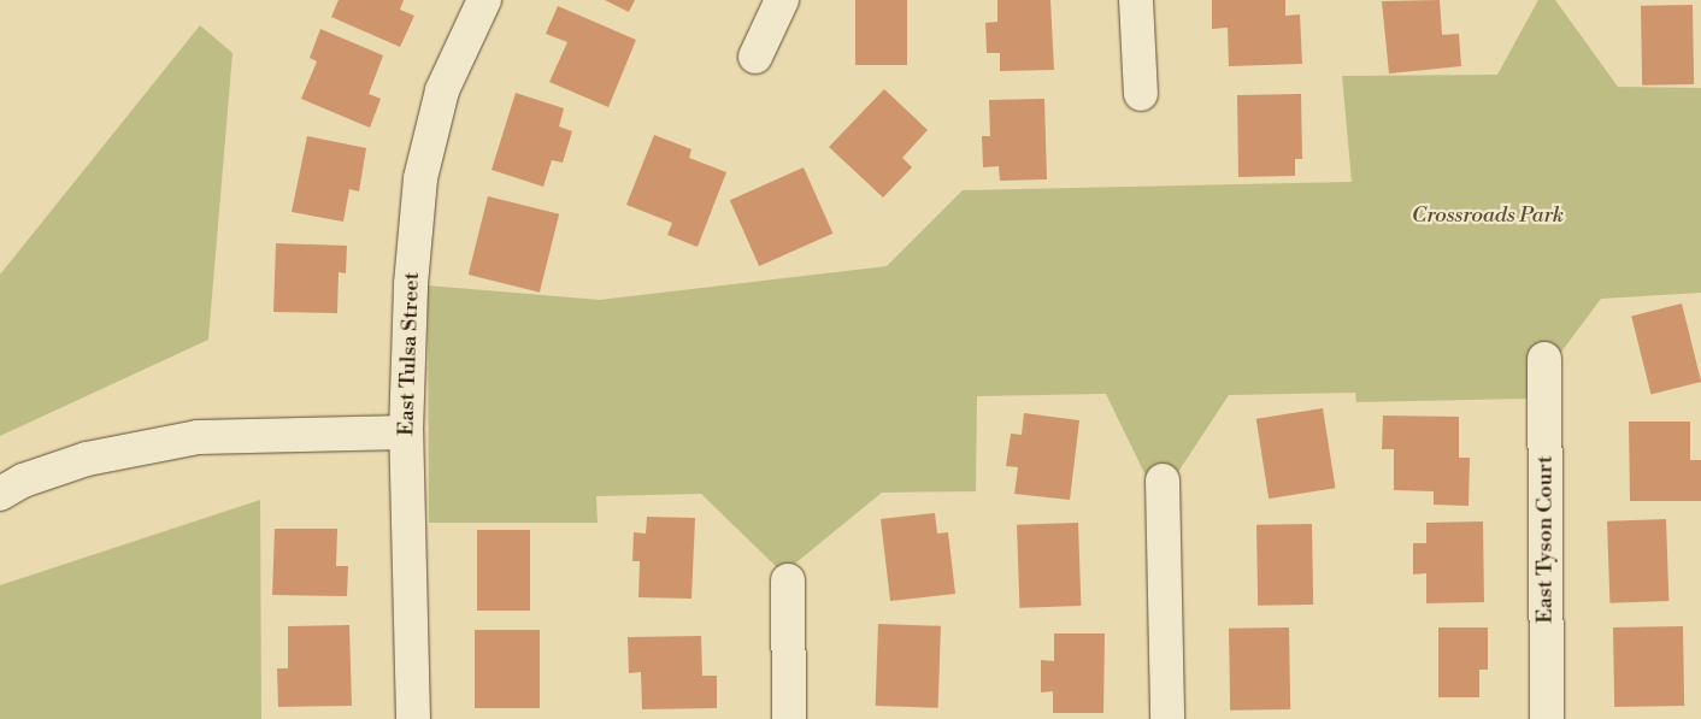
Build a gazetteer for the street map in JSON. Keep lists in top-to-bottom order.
{
  "streets": {
    "street": ["East Tulsa Street", "East Tyson Court"]
  },
  "parks": ["Crossroads Park"]
}
